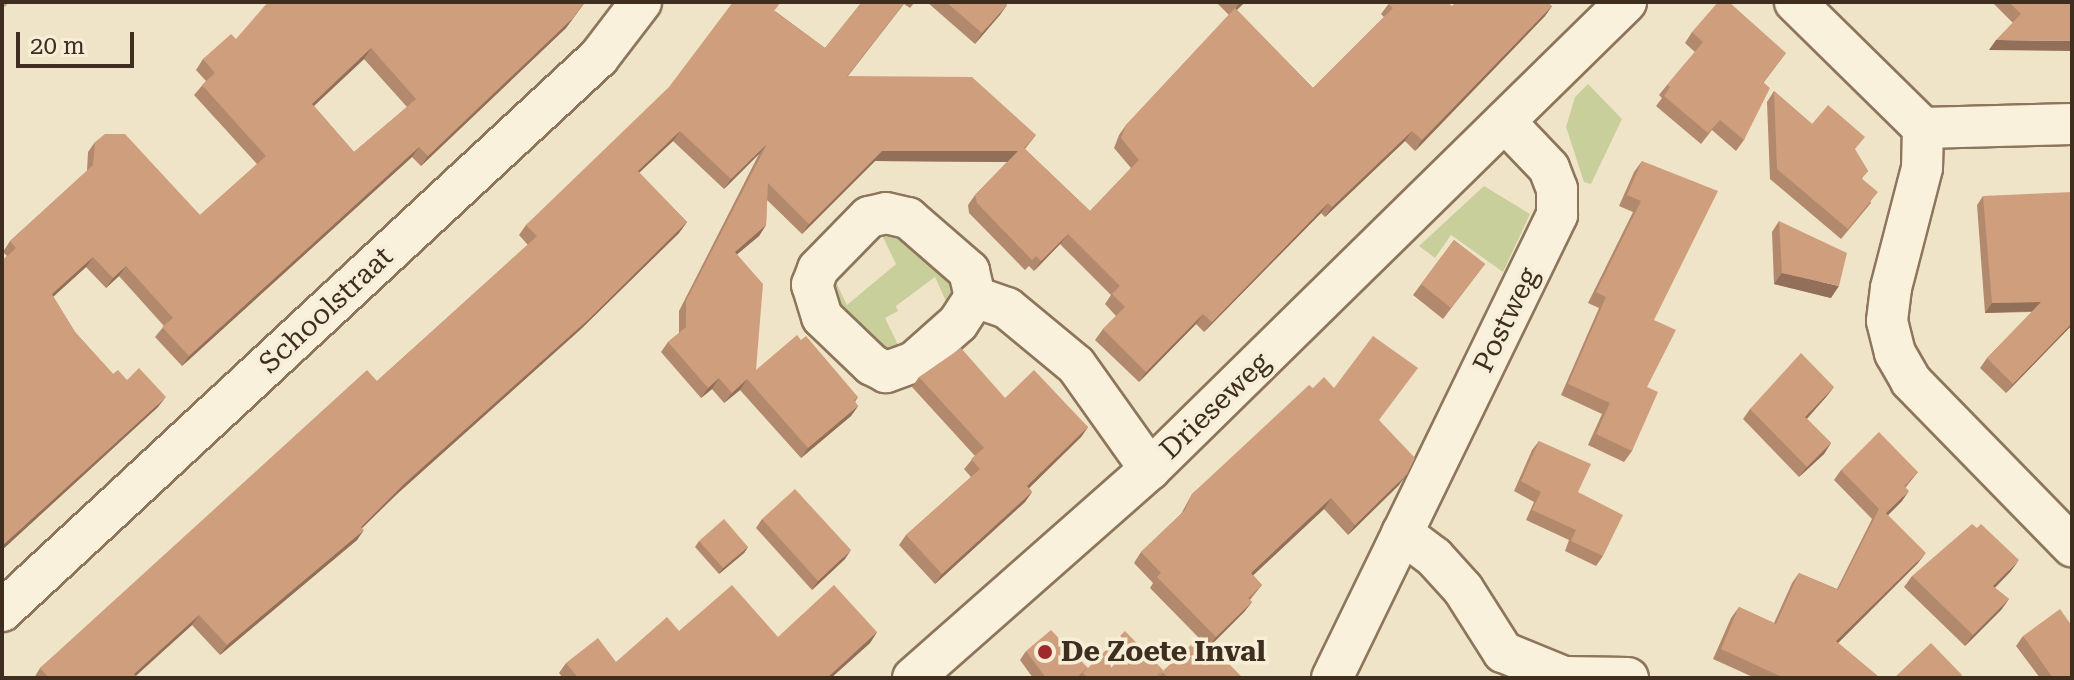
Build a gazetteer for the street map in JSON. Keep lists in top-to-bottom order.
{
  "streets": {
    "street": ["Schoolstraat", "Postweg", "Drieseweg"]
  },
  "crossings": [
    ["Postweg", "Drieseweg"]
  ],
  "places": ["De Zoete Inval"],
  "scale_bar": "20 m"
}
